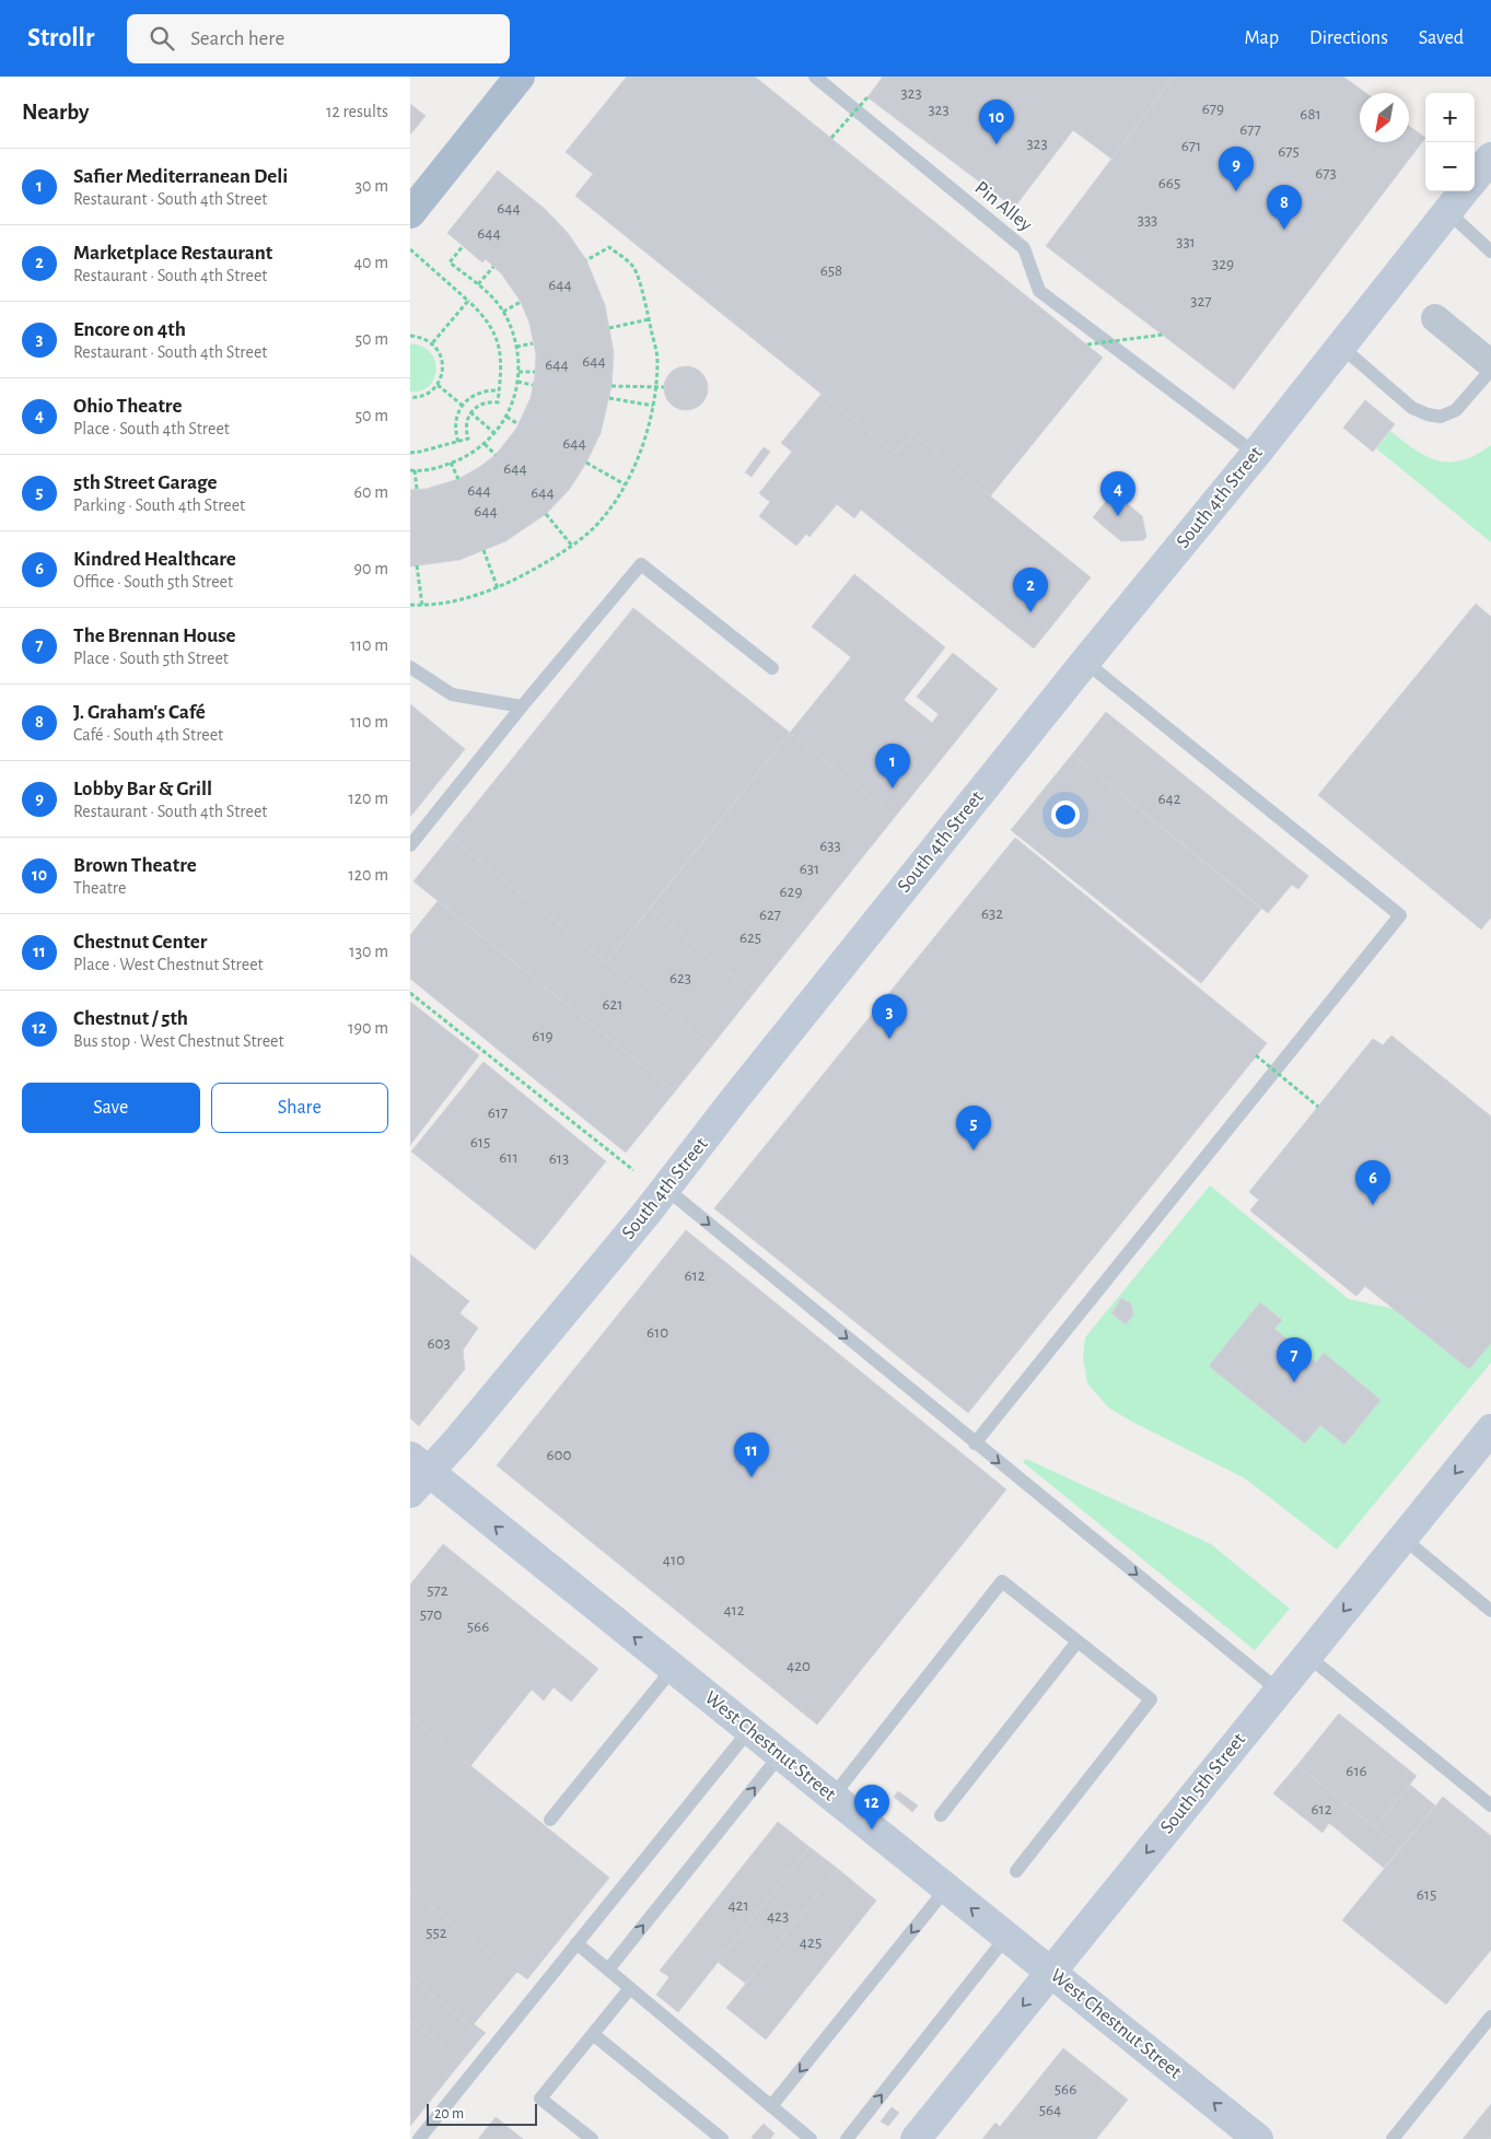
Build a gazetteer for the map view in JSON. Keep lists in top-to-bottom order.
{
  "streets": {
    "street": ["South 4th Street", "West Chestnut Street", "South 5th Street"],
    "lane": ["Pin Alley"]
  },
  "crossings": [
    ["Pin Alley", "South 4th Street"],
    ["South 4th Street", "West Chestnut Street"],
    ["West Chestnut Street", "South 5th Street"]
  ],
  "one_way": ["West Chestnut Street", "South 5th Street"],
  "house_numbers": [
    "323",
    "679",
    "323",
    "681",
    "677",
    "323",
    "671",
    "675",
    "673",
    "665",
    "644",
    "333",
    "644",
    "331",
    "329",
    "658",
    "644",
    "327",
    "644",
    "644",
    "644",
    "644",
    "644",
    "644",
    "644",
    "642",
    "633",
    "631",
    "629",
    "632",
    "627",
    "625",
    "623",
    "621",
    "619",
    "617",
    "615",
    "611",
    "613",
    "612",
    "610",
    "603",
    "600",
    "410",
    "572",
    "412",
    "570",
    "566",
    "420",
    "616",
    "612",
    "615",
    "421",
    "423",
    "552",
    "425",
    "566",
    "564"
  ],
  "scale_bar": "20 m",
  "north": "bottom left",
  "page": {
    "header": "Strollr",
    "search": "Search here",
    "nav": ["Map", "Directions", "Saved"],
    "heading": ["Nearby", "12 results"],
    "map_buttons": ["+", "−"],
    "pins": [
      "10",
      "9",
      "8",
      "4",
      "2",
      "1",
      "3",
      "5",
      "6",
      "7",
      "11",
      "12"
    ],
    "list": [
      {
        "mark": "1",
        "name": "Safier Mediterranean Deli",
        "note": "Restaurant · South 4th Street",
        "value": "30 m"
      },
      {
        "mark": "2",
        "name": "Marketplace Restaurant",
        "note": "Restaurant · South 4th Street",
        "value": "40 m"
      },
      {
        "mark": "3",
        "name": "Encore on 4th",
        "note": "Restaurant · South 4th Street",
        "value": "50 m"
      },
      {
        "mark": "4",
        "name": "Ohio Theatre",
        "note": "Place · South 4th Street",
        "value": "50 m"
      },
      {
        "mark": "5",
        "name": "5th Street Garage",
        "note": "Parking · South 4th Street",
        "value": "60 m"
      },
      {
        "mark": "6",
        "name": "Kindred Healthcare",
        "note": "Office · South 5th Street",
        "value": "90 m"
      },
      {
        "mark": "7",
        "name": "The Brennan House",
        "note": "Place · South 5th Street",
        "value": "110 m"
      },
      {
        "mark": "8",
        "name": "J. Graham's Café",
        "note": "Café · South 4th Street",
        "value": "110 m"
      },
      {
        "mark": "9",
        "name": "Lobby Bar & Grill",
        "note": "Restaurant · South 4th Street",
        "value": "120 m"
      },
      {
        "mark": "10",
        "name": "Brown Theatre",
        "note": "Theatre",
        "value": "120 m"
      },
      {
        "mark": "11",
        "name": "Chestnut Center",
        "note": "Place · West Chestnut Street",
        "value": "130 m"
      },
      {
        "mark": "12",
        "name": "Chestnut / 5th",
        "note": "Bus stop · West Chestnut Street",
        "value": "190 m"
      }
    ],
    "buttons": ["Save", "Share"],
    "scale": "20 m"
  }
}
